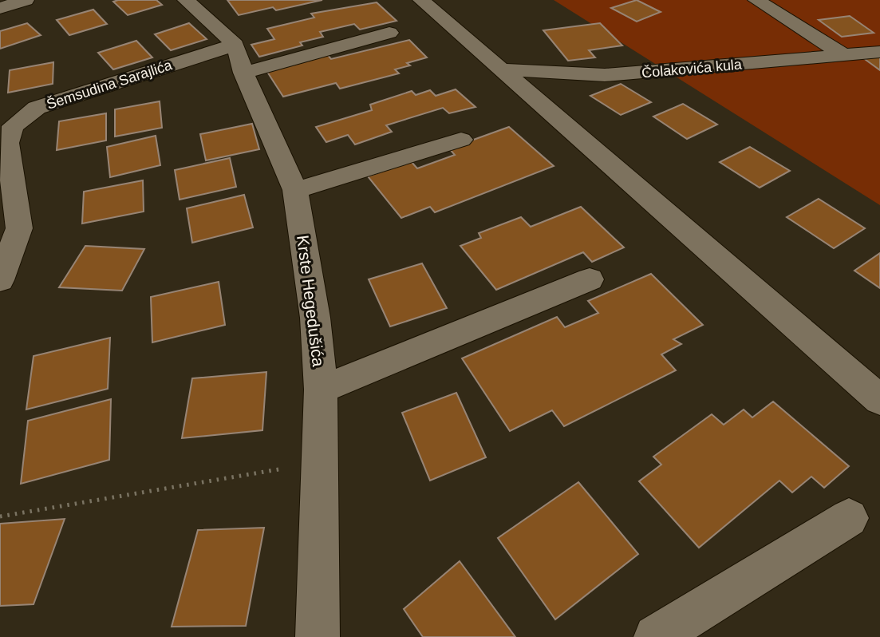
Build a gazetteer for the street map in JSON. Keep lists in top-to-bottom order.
{
  "streets": {
    "street": ["Čolakovića kula", "Šemsudina Sarajlića", "Krste Hegedušića"]
  },
  "crossings": [
    ["Šemsudina Sarajlića", "Krste Hegedušića"]
  ]
}
